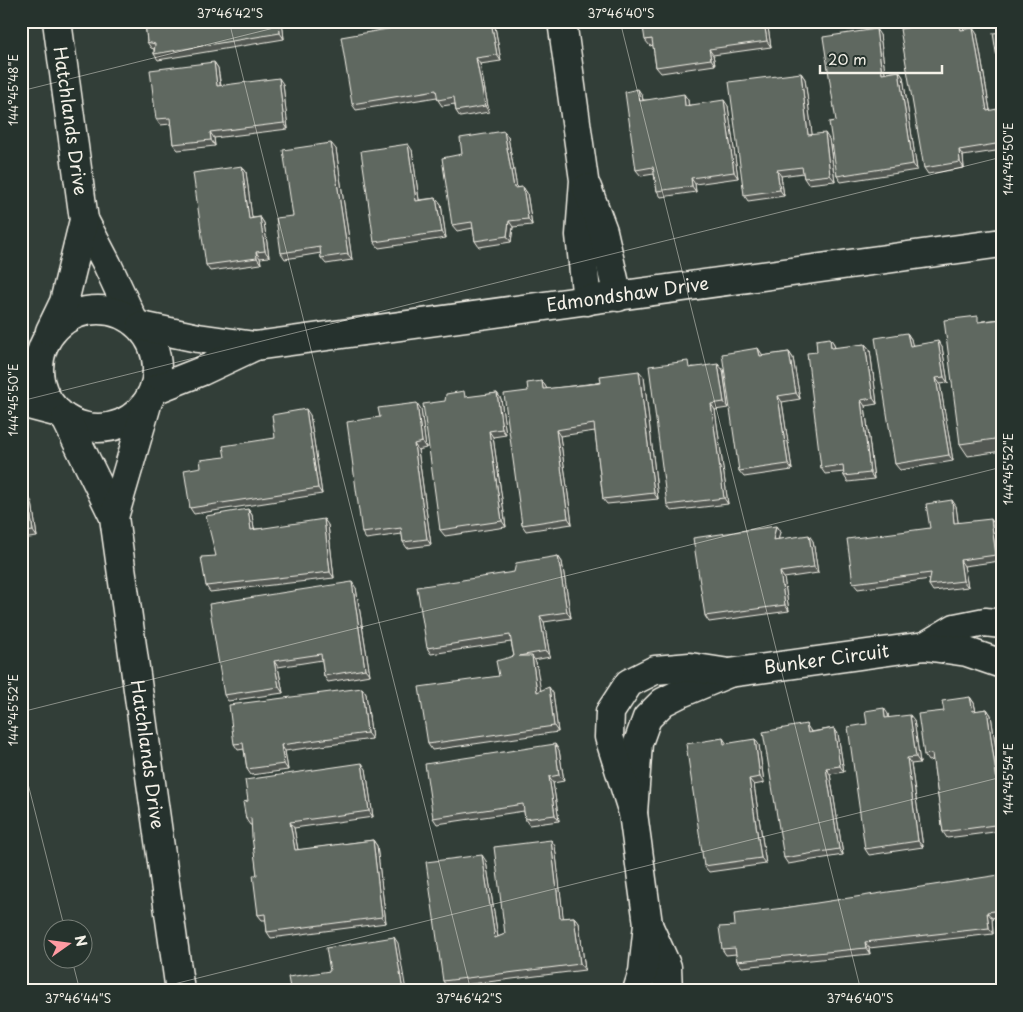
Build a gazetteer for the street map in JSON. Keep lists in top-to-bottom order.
{
  "streets": {
    "street": ["Hatchlands Drive", "Edmondshaw Drive", "Bunker Circuit"]
  },
  "crossings": [
    ["Hatchlands Drive", "Edmondshaw Drive"]
  ],
  "scale_bar": "20 m",
  "north": "right",
  "coordinates": [
    "37°46'42\"S",
    "37°46'40\"S",
    "144°45'48\"E",
    "144°45'50\"E",
    "144°45'52\"E",
    "144°45'54\"E",
    "37°46'44\"S"
  ]
}
